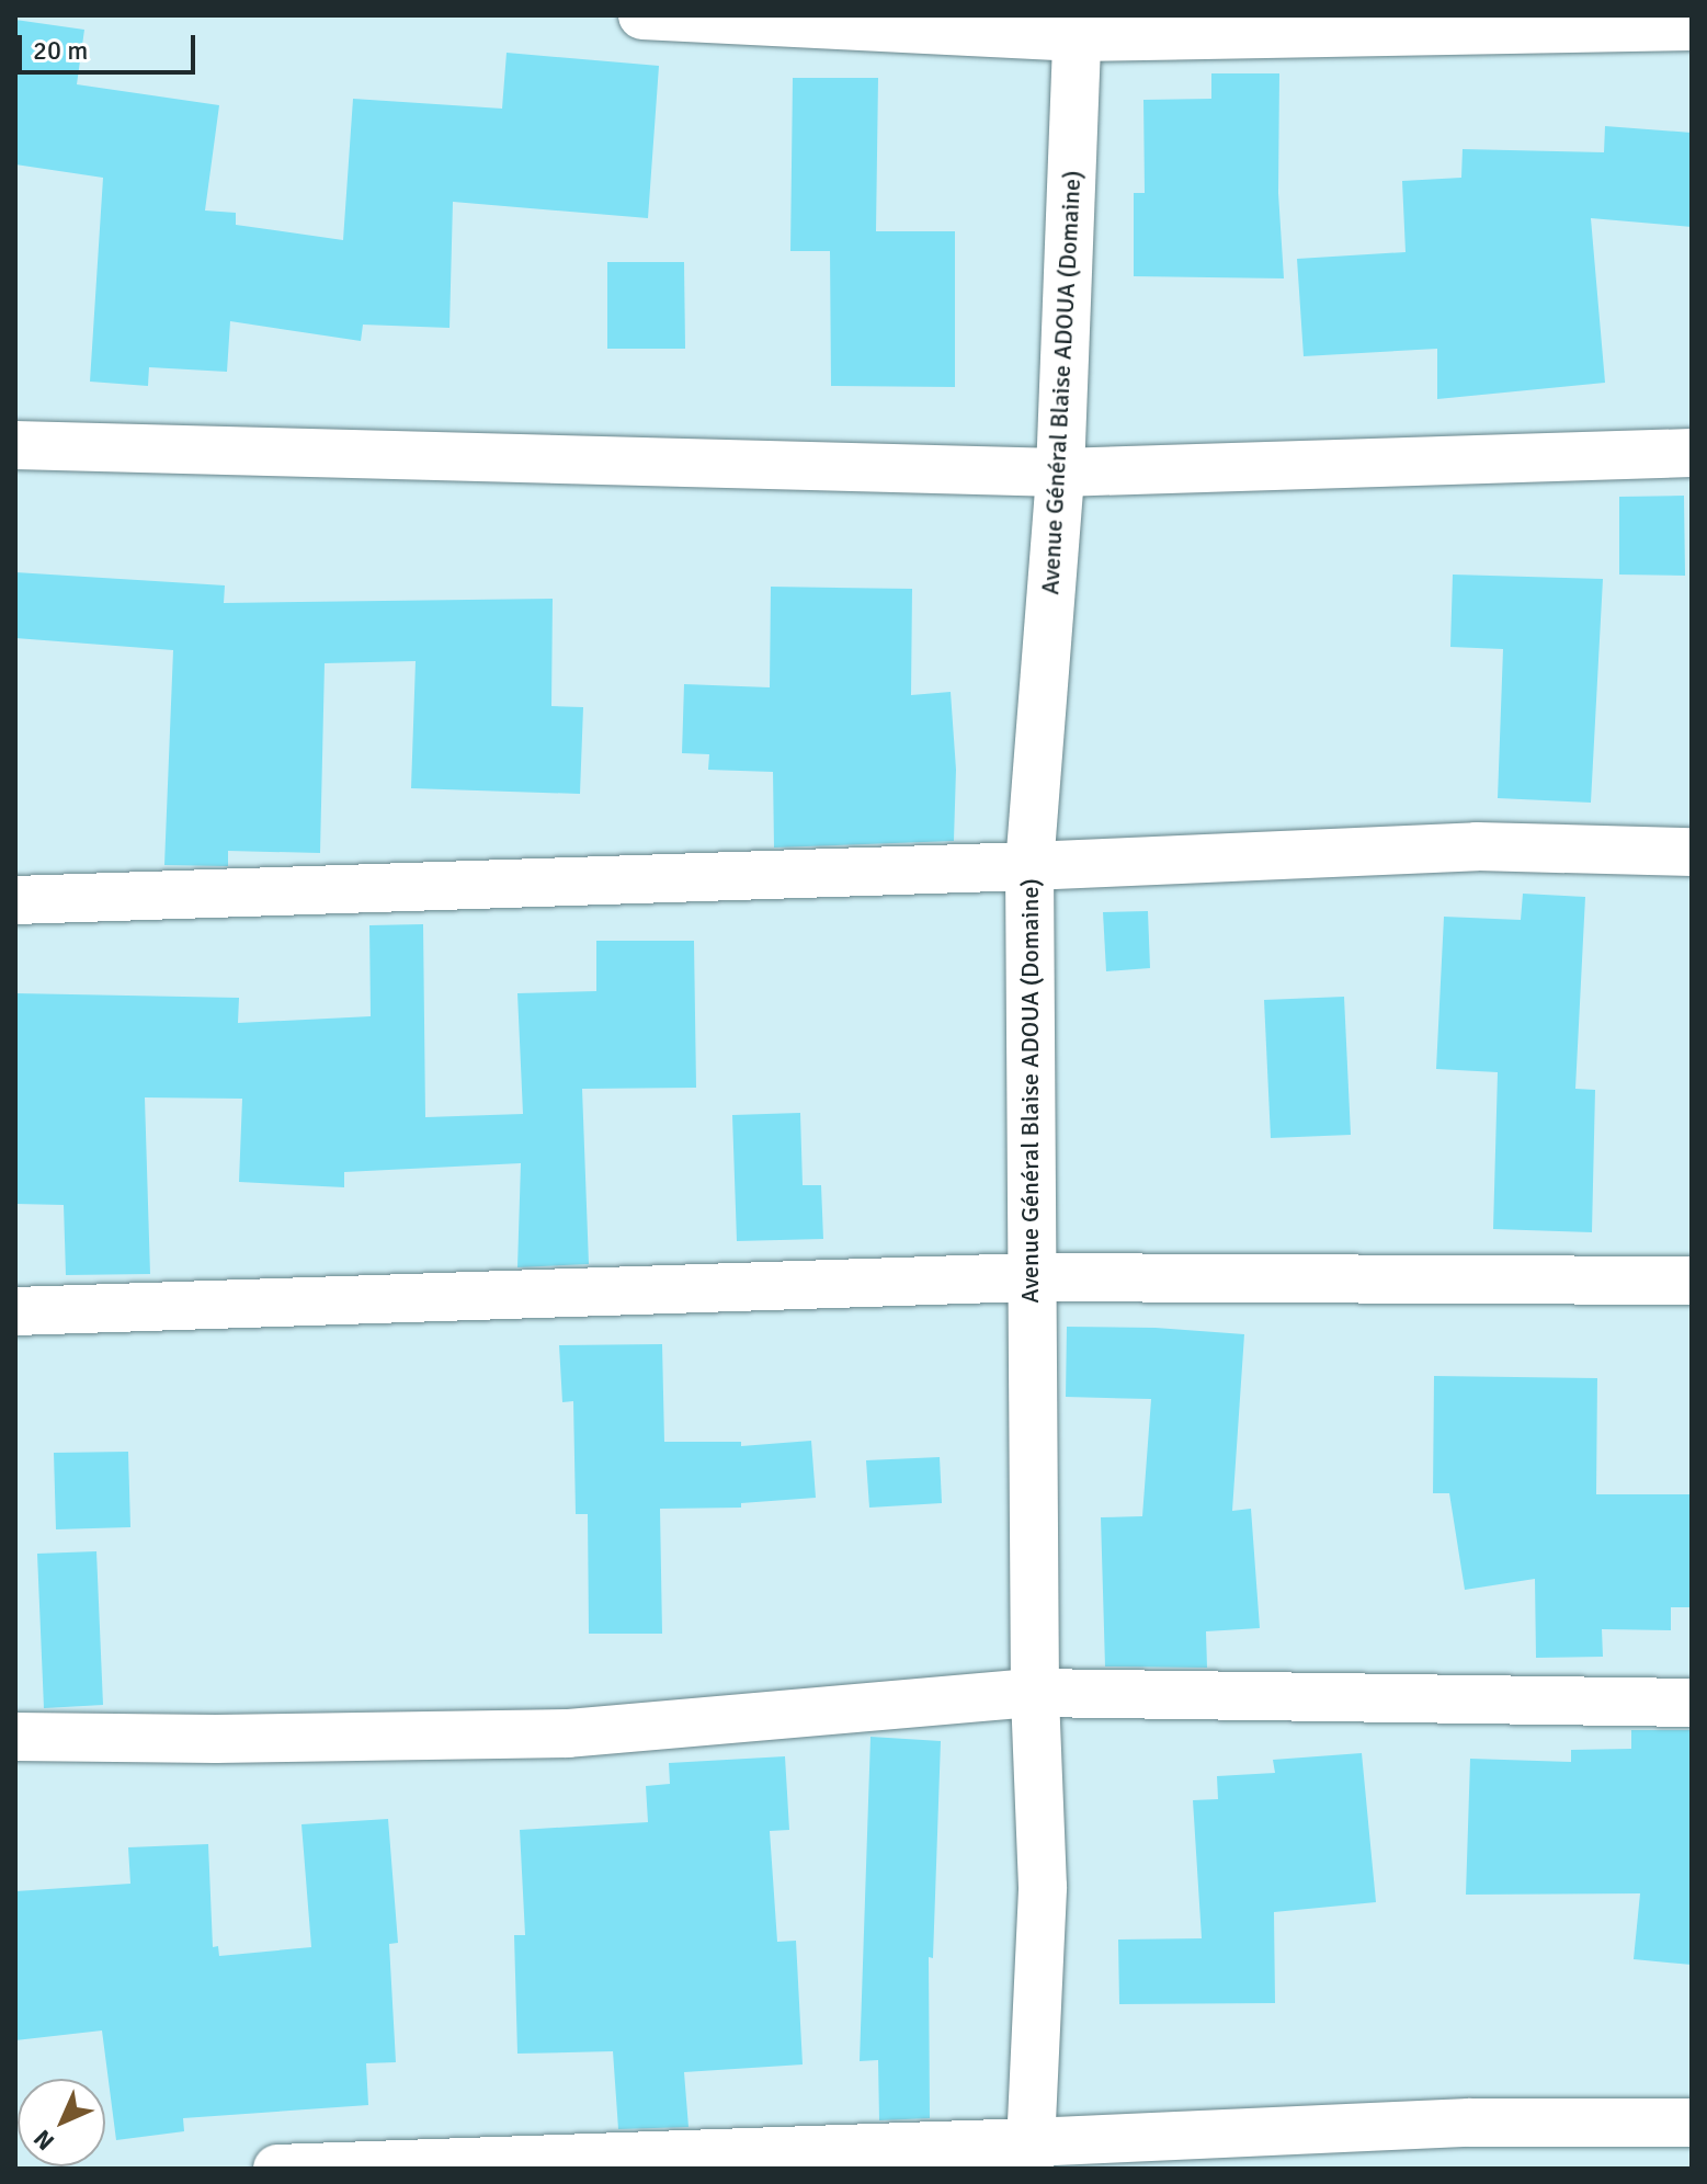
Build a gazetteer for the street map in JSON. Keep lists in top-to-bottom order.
{
  "streets": {
    "street": ["Avenue Général Blaise ADOUA (Domaine)"]
  },
  "scale_bar": "20 m",
  "north": "bottom left"
}
